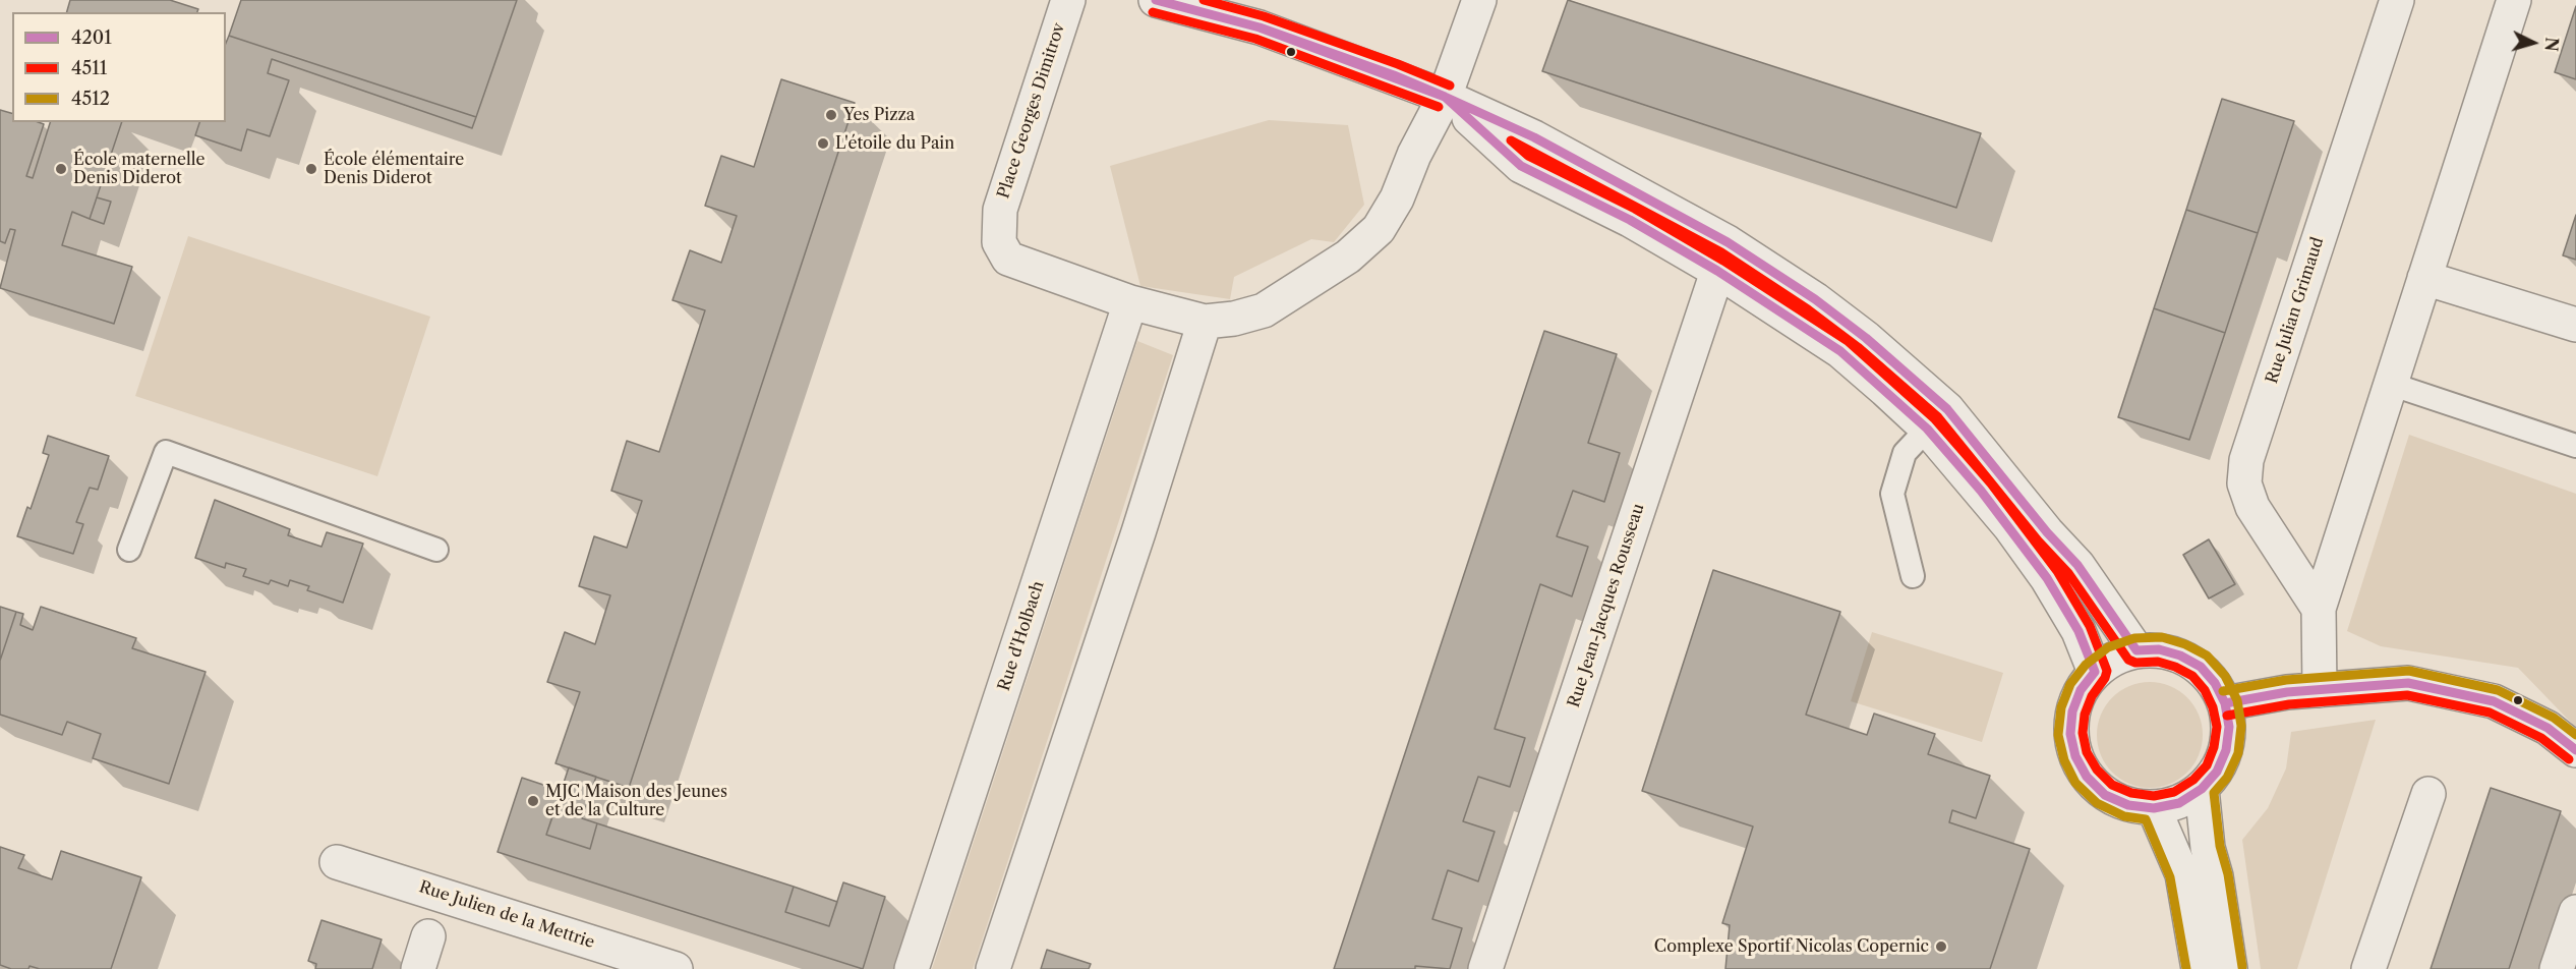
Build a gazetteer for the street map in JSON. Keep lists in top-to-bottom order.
{
  "streets": {
    "street": [
      "Place Georges Dimitrov",
      "Rue Julian Grimaud",
      "Rue Jean-Jacques Rousseau",
      "Rue d'Holbach",
      "Rue Julien de la Mettrie"
    ]
  },
  "crossings": [
    ["Place Georges Dimitrov", "Rue d'Holbach"]
  ],
  "places": [
    "Yes Pizza",
    "L'étoile du Pain",
    "École maternelle Denis Diderot",
    "École élémentaire Denis Diderot",
    "MJC Maison des Jeunes et de la Culture",
    "Complexe Sportif Nicolas Copernic"
  ],
  "lines": ["transit line 4201", "transit line 4511", "transit line 4512"],
  "legend": ["4201", "4511", "4512"],
  "north": "right"
}
